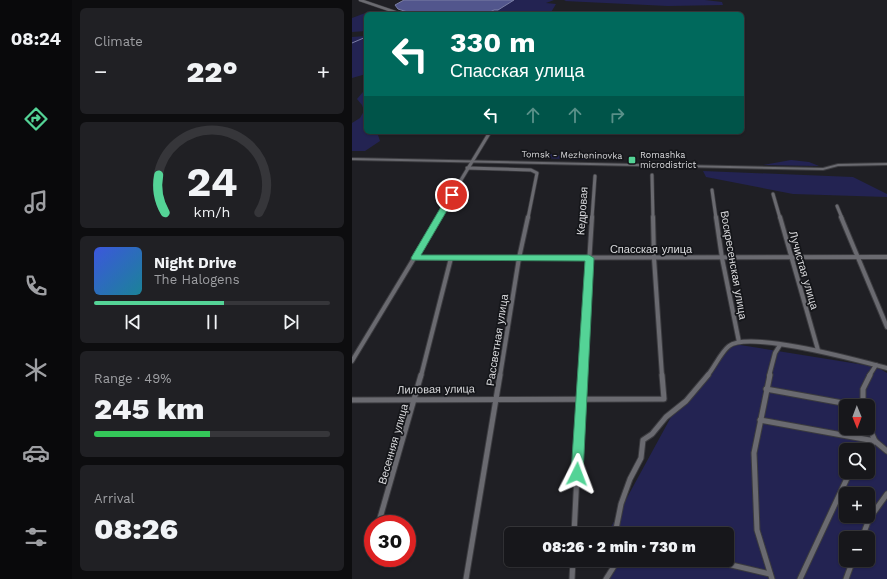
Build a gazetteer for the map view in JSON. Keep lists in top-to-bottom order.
{
  "streets": {
    "street": [
      "Tomsk - Mezheninovka",
      "Кедровая",
      "Спасская улица",
      "Воскресенская улица",
      "Лучистая улица",
      "Рассветная улица",
      "Лиловая улица",
      "Весенняя улица"
    ]
  },
  "crossings": [
    ["Кедровая", "Спасская улица"],
    ["Кедровая", "Лиловая улица"],
    ["Спасская улица", "Воскресенская улица"],
    ["Спасская улица", "Лучистая улица"],
    ["Спасская улица", "Рассветная улица"],
    ["Спасская улица", "Лиловая улица"],
    ["Спасская улица", "Весенняя улица"],
    ["Рассветная улица", "Лиловая улица"],
    ["Лиловая улица", "Весенняя улица"]
  ],
  "places": {
    "transit": ["Romashka microdistrict"]
  },
  "north": "bottom",
  "page": {
    "tabs": "08:24",
    "tile": [
      "Climate",
      ["Range · 49%", "245 km"],
      ["Arrival", "08:26"]
    ],
    "turn": ["330 m", "Спасская улица"],
    "heat": ["−", "22°", "+"],
    "song": ["Night Drive", "The Halogens"],
    "map_buttons": ["+", "−"],
    "limit": "30",
    "trip": "08:26 · 2 min · 730 m",
    "gauge": ["24", "km/h"]
  }
}
